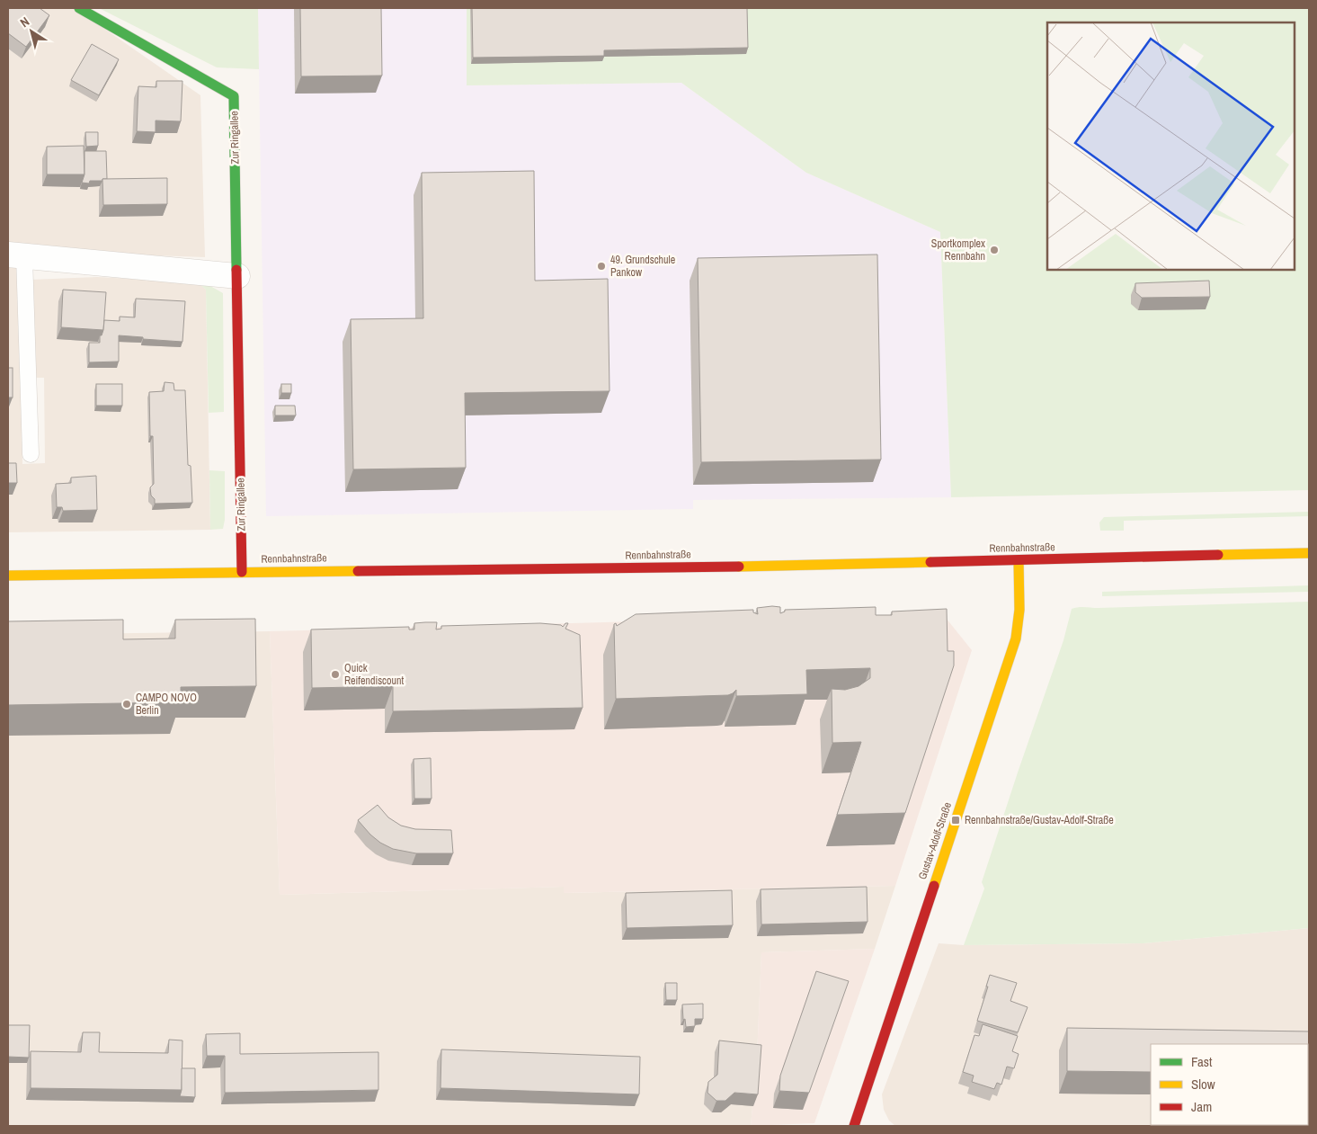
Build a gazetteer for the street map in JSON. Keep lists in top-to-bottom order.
{
  "streets": {
    "main road": ["Zur Ringallee", "Rennbahnstraße", "Gustav-Adolf-Straße"]
  },
  "crossings": [
    ["Zur Ringallee", "Rennbahnstraße"],
    ["Rennbahnstraße", "Gustav-Adolf-Straße"]
  ],
  "places": {
    "other": [
      "Sportkomplex Rennbahn",
      "49. Grundschule Pankow",
      "Quick Reifendiscount",
      "CAMPO NOVO Berlin"
    ],
    "transit": ["Rennbahnstraße/Gustav-Adolf-Straße"]
  },
  "legend": ["Fast", "Slow", "Jam"],
  "north": "top left"
}
